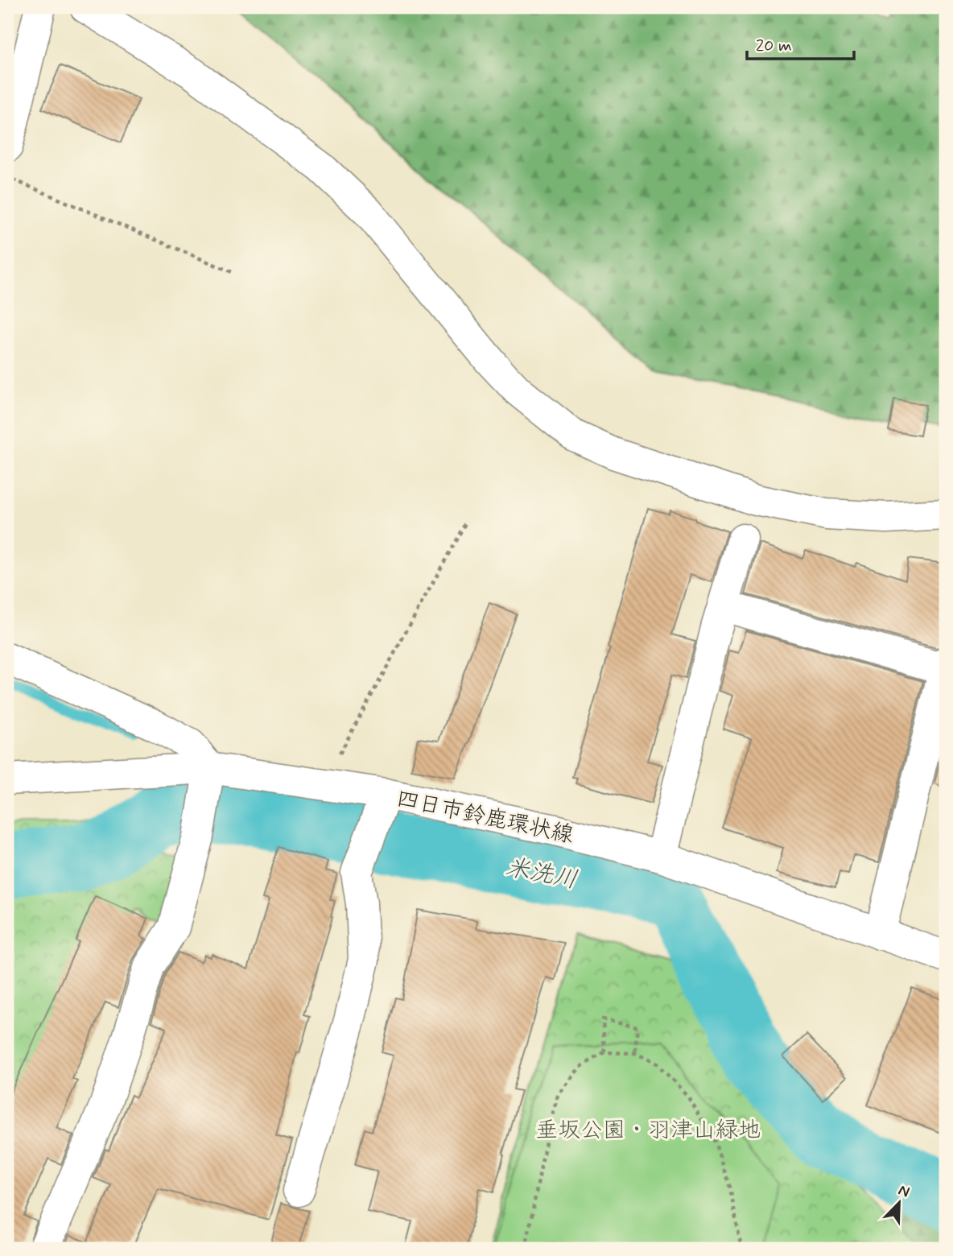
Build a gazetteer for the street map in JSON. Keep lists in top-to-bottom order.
{
  "streets": {
    "street": ["四日市鈴鹿環状線"]
  },
  "water": ["米洗川"],
  "parks": ["垂坂公園・羽津山緑地"],
  "scale_bar": "20 m",
  "north": "top right"
}
